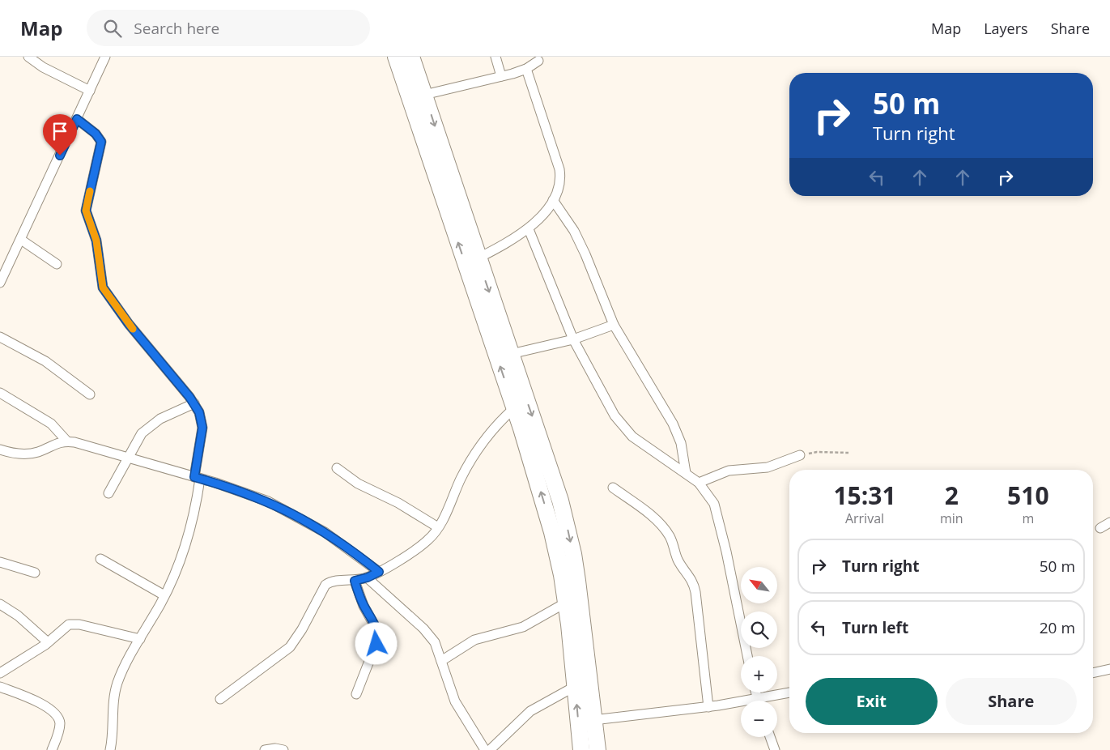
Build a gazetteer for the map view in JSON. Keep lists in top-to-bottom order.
{
  "north": "top left",
  "page": {
    "header": "Map",
    "search": "Search here",
    "nav": ["Map", "Layers", "Share"],
    "turn": ["50 m", "Turn right"],
    "eta": [
      "15:31",
      "Arrival",
      "2",
      "min",
      "510",
      "m"
    ],
    "list": [
      {
        "name": "Turn right",
        "value": "50 m"
      },
      {
        "name": "Turn left",
        "value": "20 m"
      }
    ],
    "map_buttons": ["+", "−"],
    "buttons": ["Exit", "Share"]
  }
}
